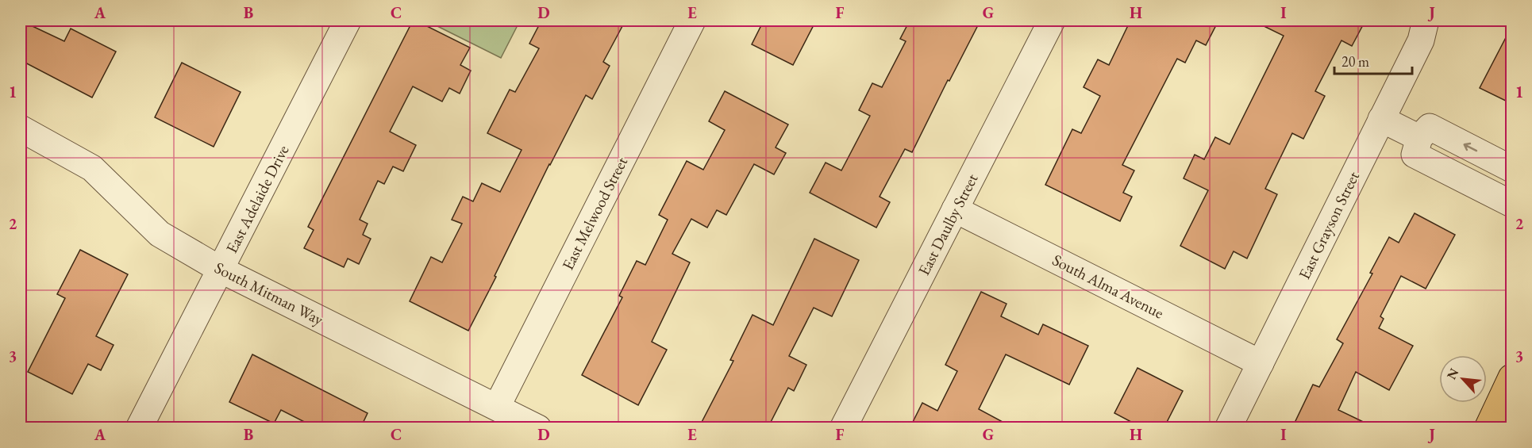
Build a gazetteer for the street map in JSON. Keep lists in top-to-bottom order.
{
  "streets": {
    "street": [
      "East Adelaide Drive",
      "East Melwood Street",
      "East Daulby Street",
      "East Grayson Street",
      "South Alma Avenue",
      "South Mitman Way"
    ]
  },
  "crossings": [
    ["East Adelaide Drive", "South Mitman Way"],
    ["East Melwood Street", "South Mitman Way"],
    ["East Daulby Street", "South Alma Avenue"],
    ["East Grayson Street", "South Alma Avenue"]
  ],
  "scale_bar": "20 m",
  "north": "top left",
  "grid": {
    "columns": [
      "A",
      "B",
      "C",
      "D",
      "E",
      "F",
      "G",
      "H",
      "I",
      "J"
    ],
    "rows": ["1", "2", "3"]
  }
}
